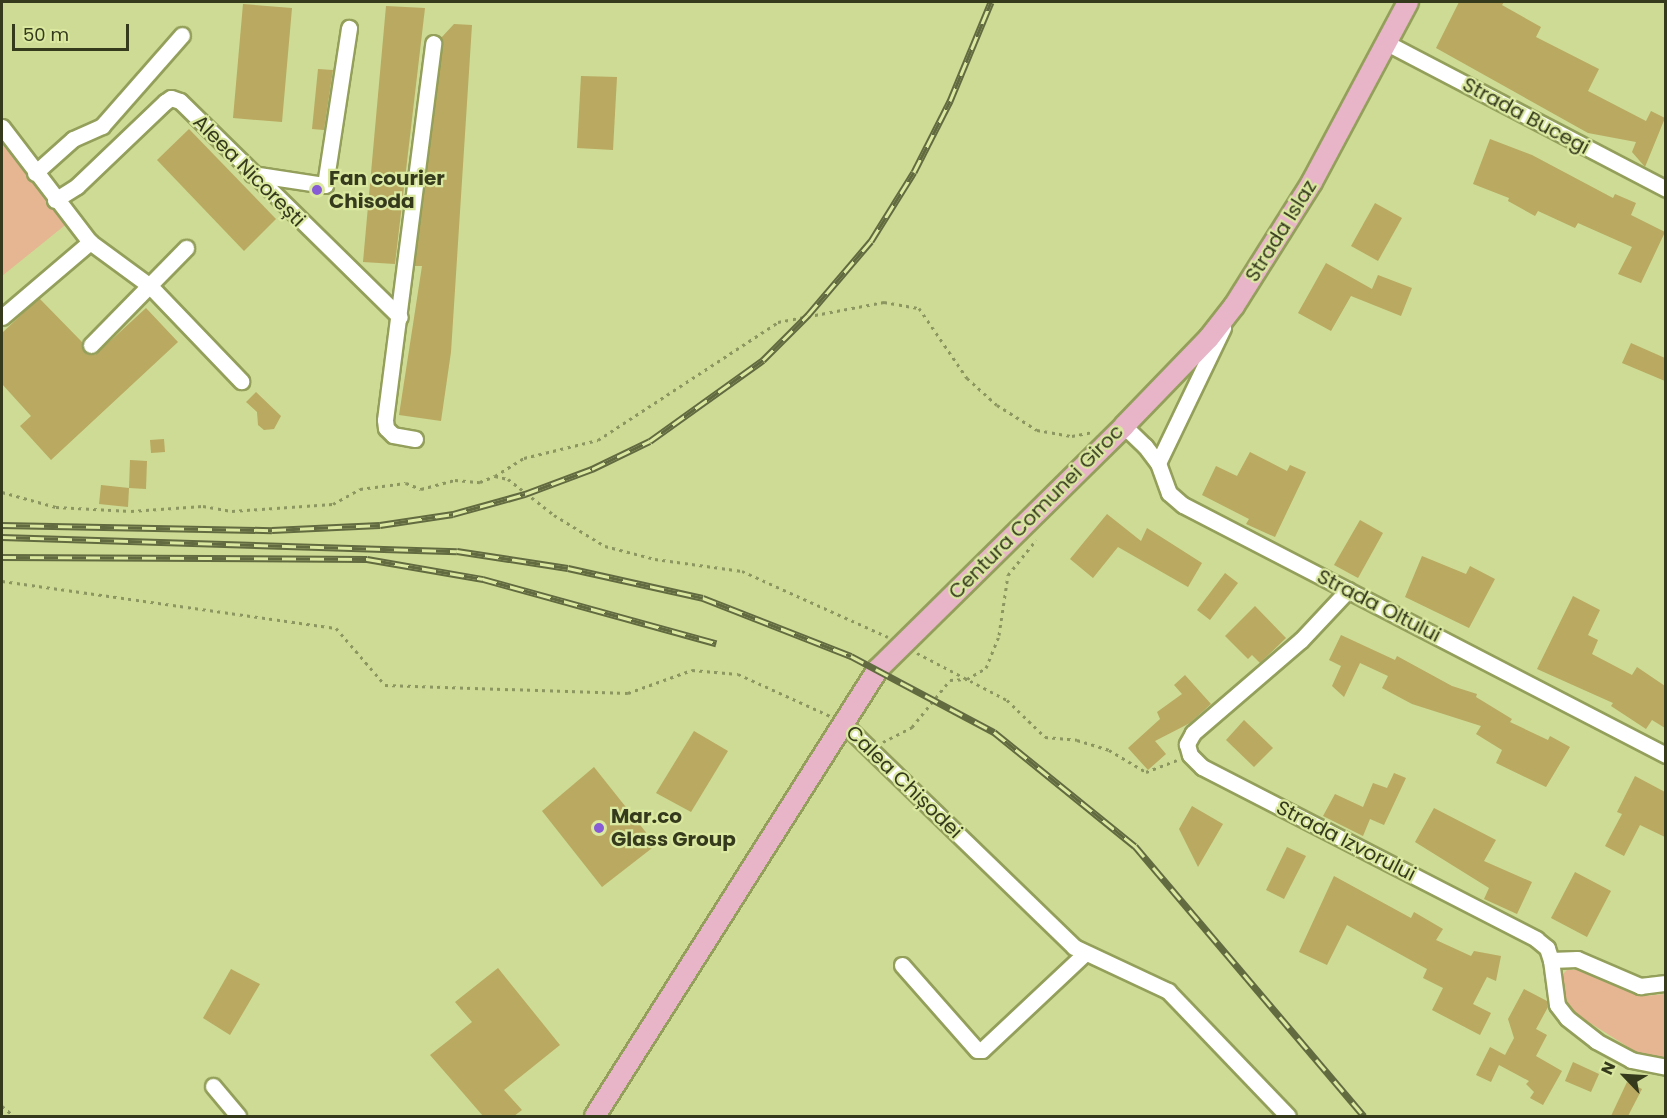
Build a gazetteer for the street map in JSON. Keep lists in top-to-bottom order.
{
  "streets": {
    "main road": ["Strada Islaz", "Centura Comunei Giroc", "Calea Chișodei"],
    "street": [
      "Strada Bucegi",
      "Aleea Nicorești",
      "Strada Oltului",
      "Strada Izvorului"
    ]
  },
  "crossings": [
    ["Strada Bucegi", "Strada Islaz"],
    ["Strada Islaz", "Centura Comunei Giroc"],
    ["Strada Islaz", "Strada Oltului"],
    ["Centura Comunei Giroc", "Strada Oltului"],
    ["Centura Comunei Giroc", "Calea Chișodei"]
  ],
  "places": ["Fan courier Chisoda", "Mar.co Glass Group"],
  "scale_bar": "50 m",
  "north": "top left"
}
